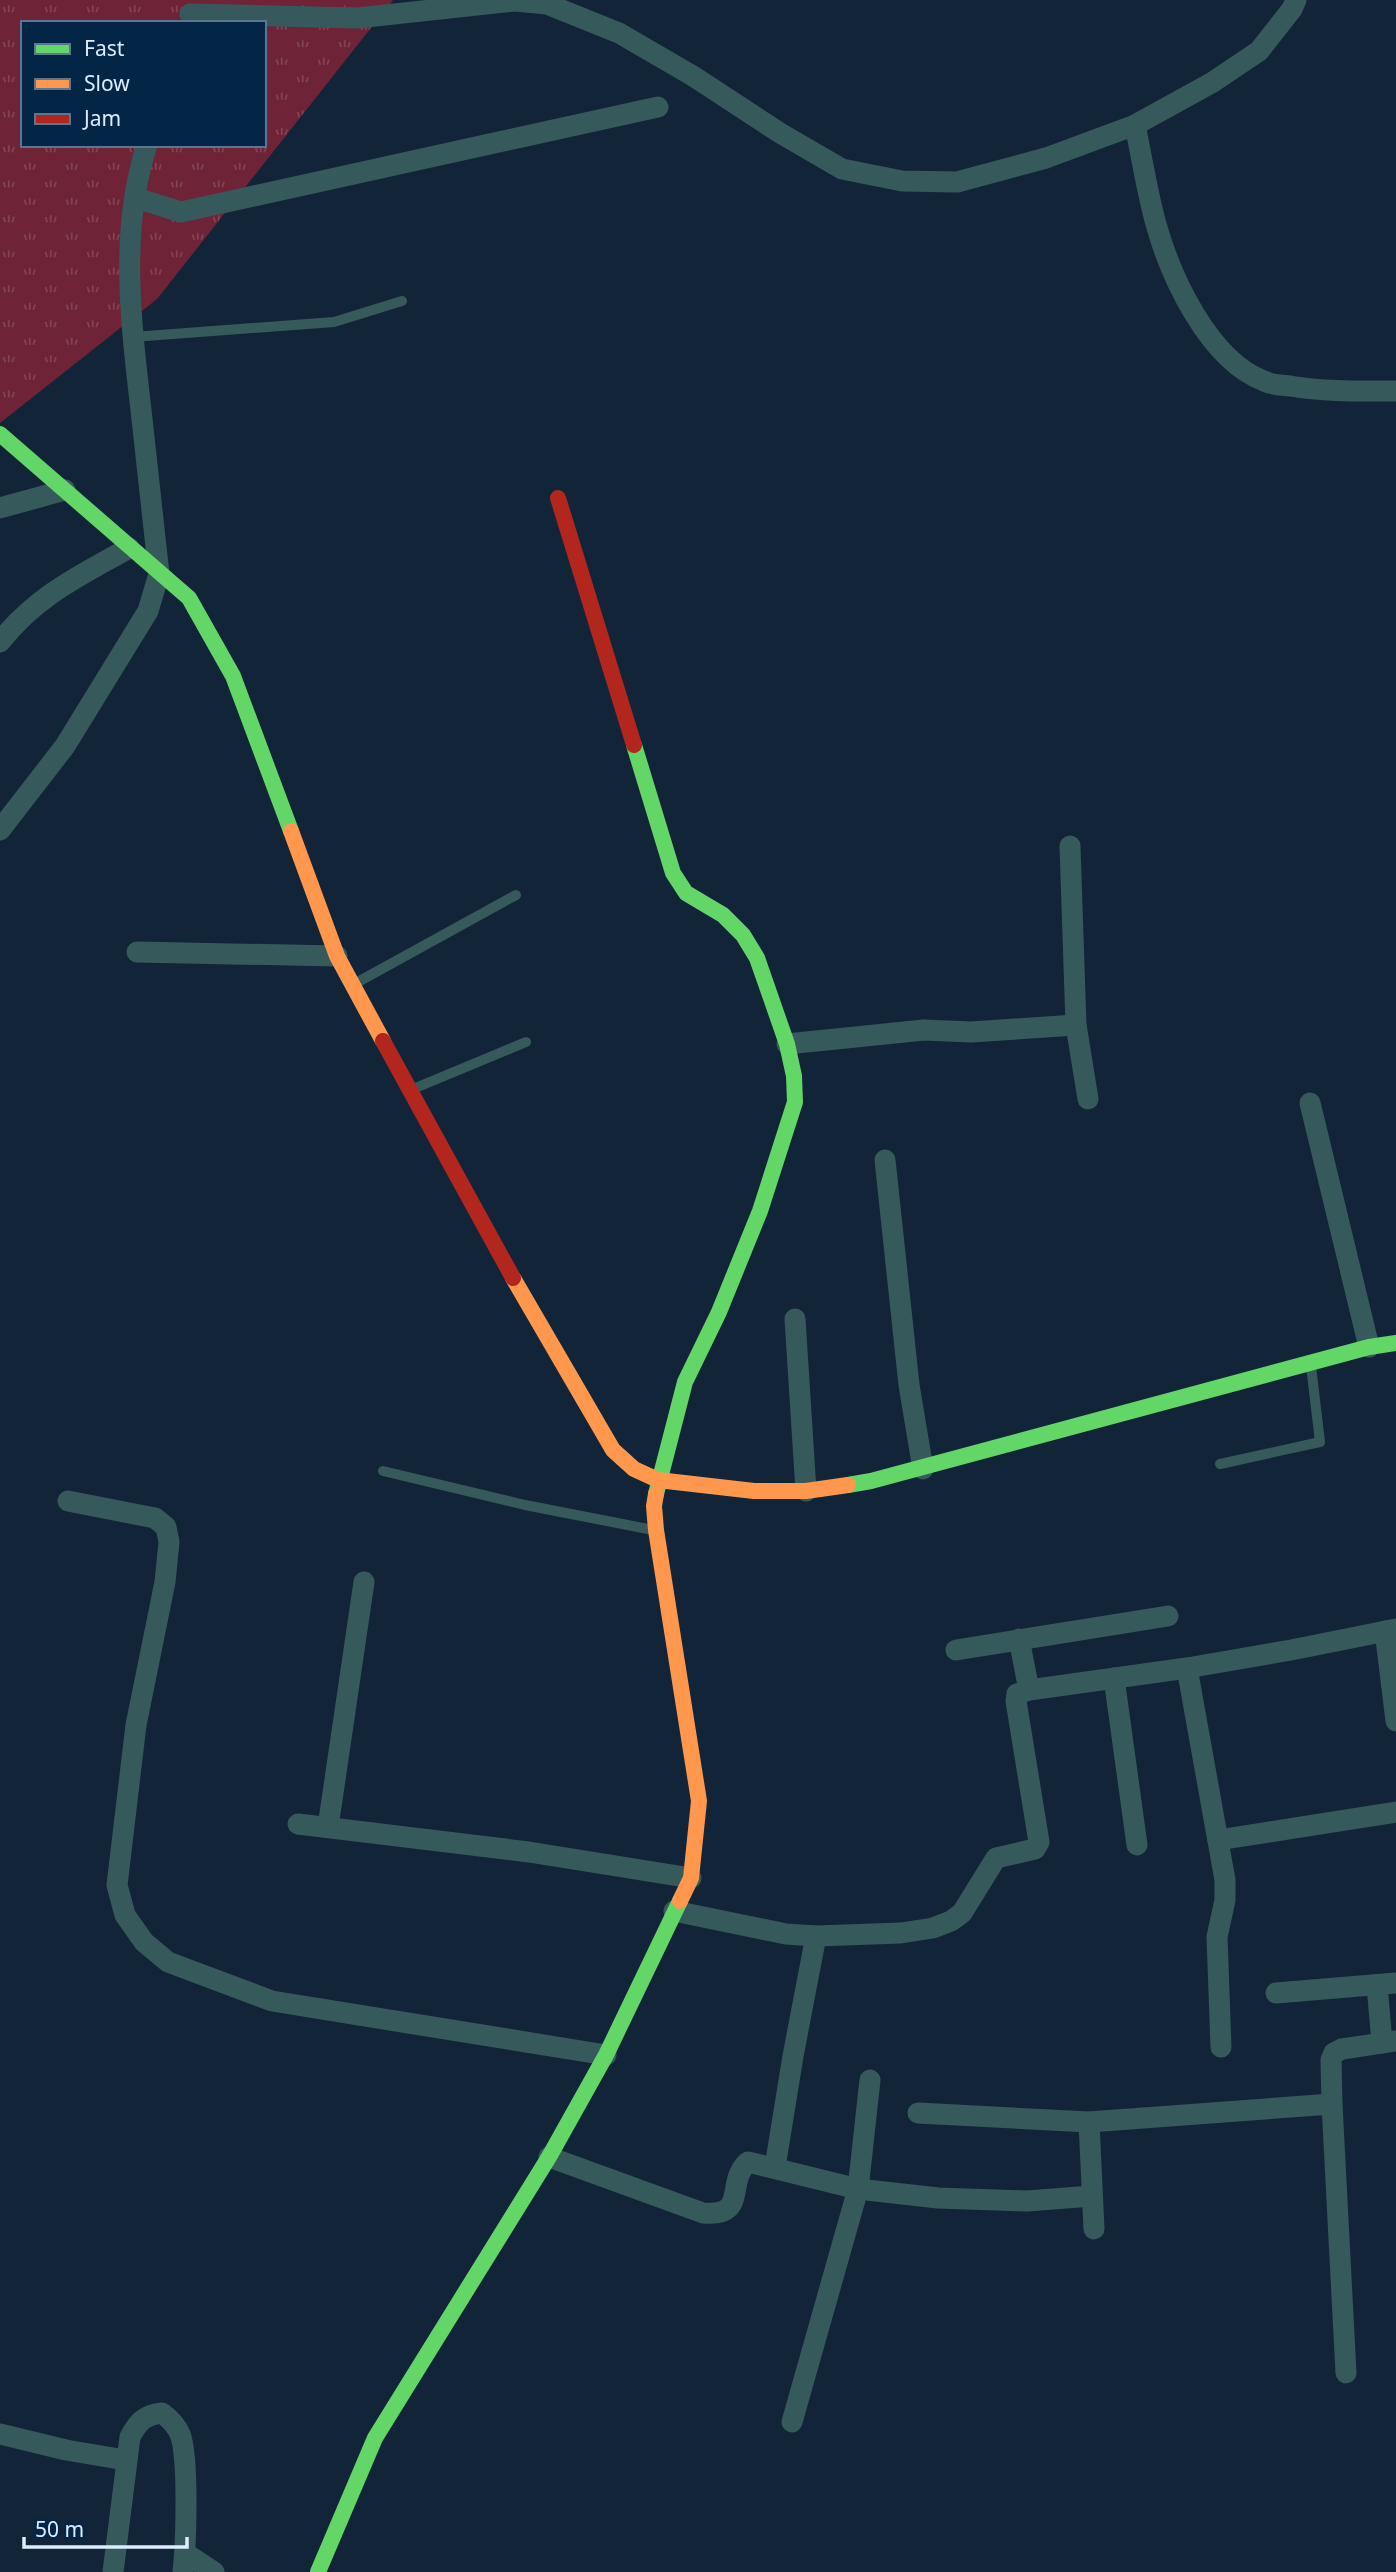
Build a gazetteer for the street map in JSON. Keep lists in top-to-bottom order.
{
  "legend": ["Fast", "Slow", "Jam"],
  "scale_bar": "50 m"
}
